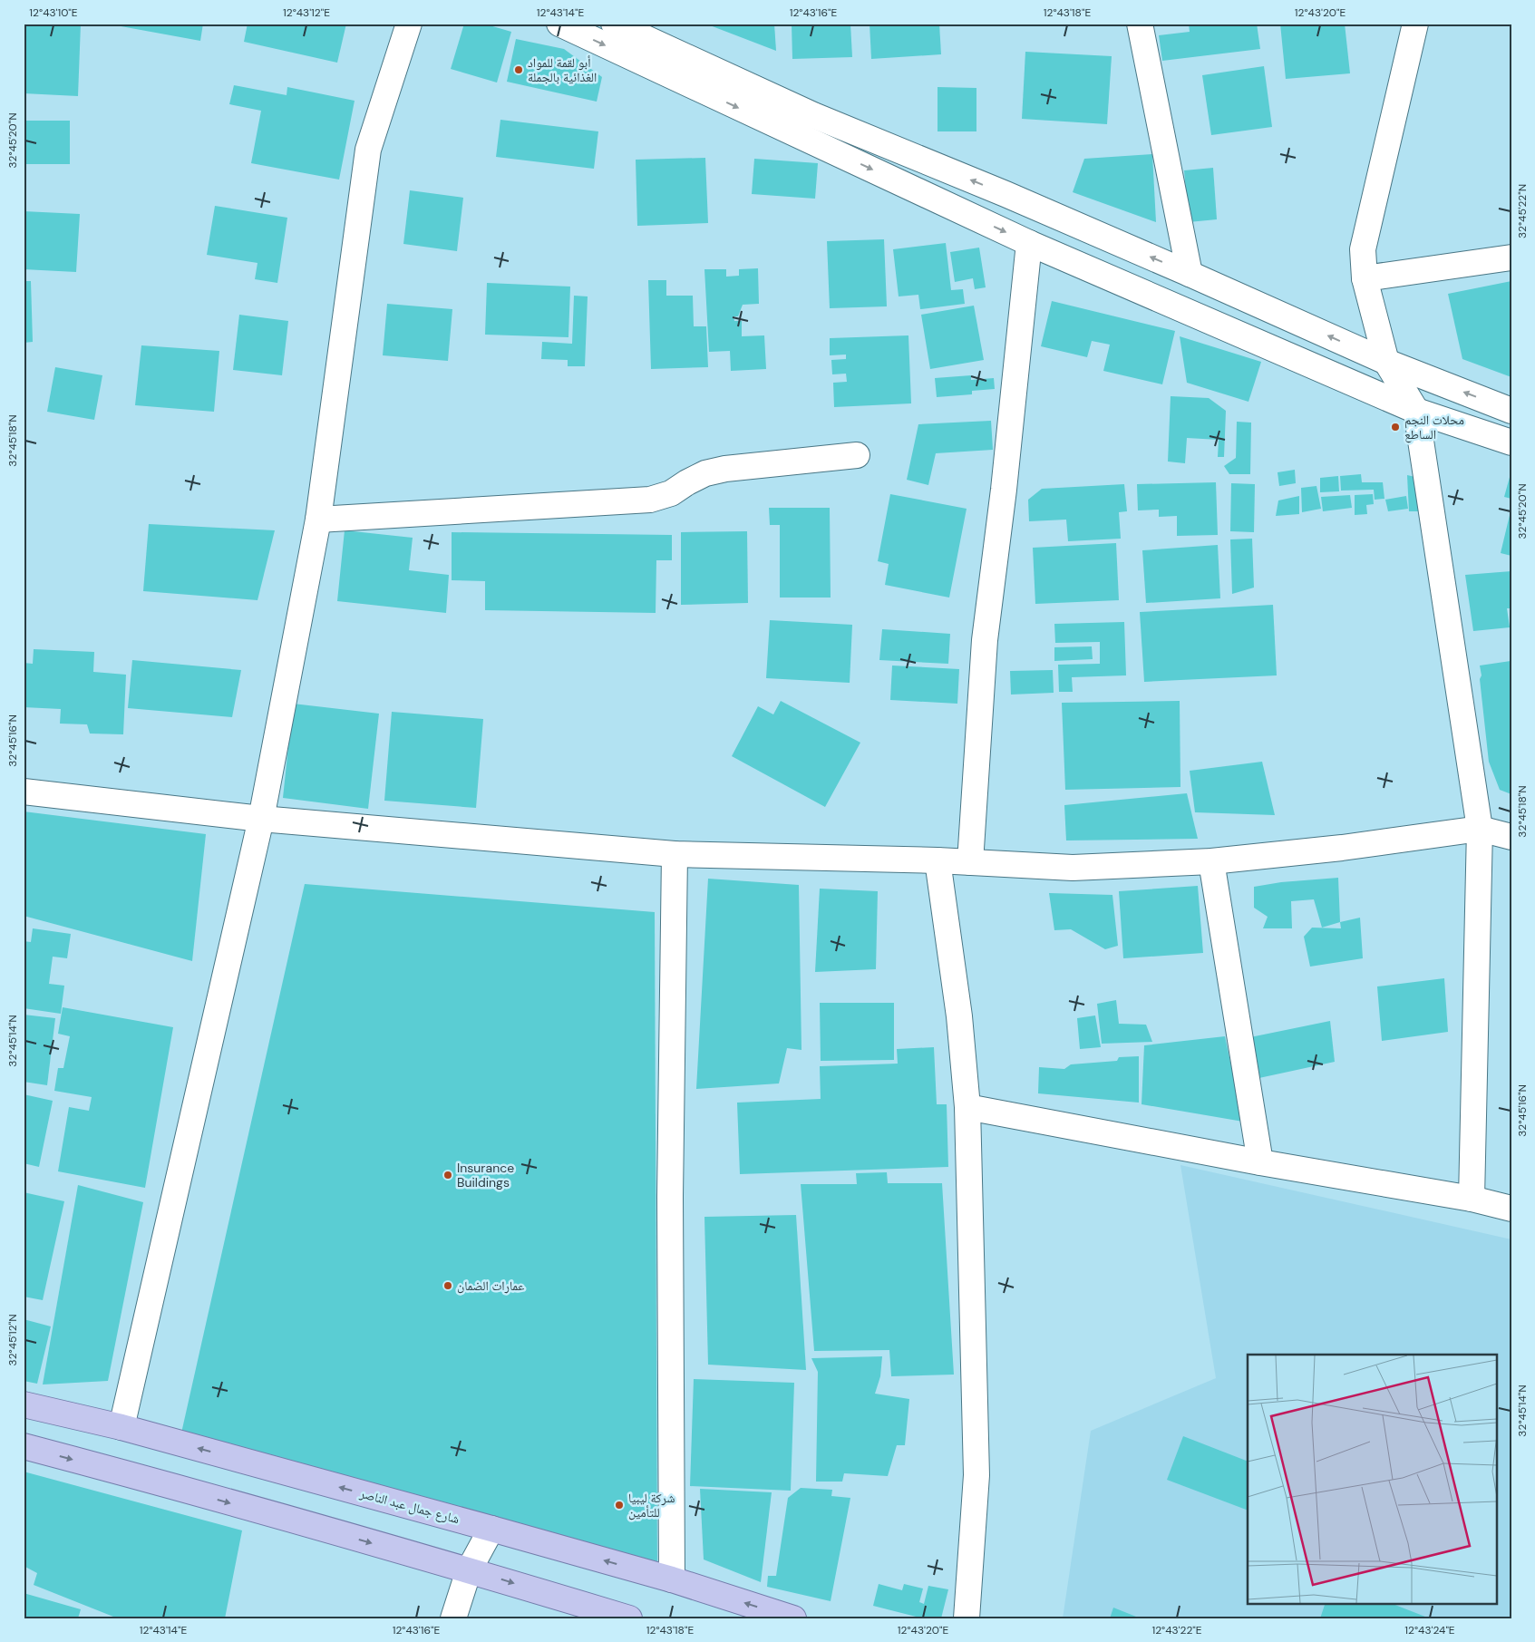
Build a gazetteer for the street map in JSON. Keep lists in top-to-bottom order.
{
  "streets": {
    "main road": ["شارع جمال عبد الناصر"]
  },
  "places": [
    "أبو لقمة للمواد الغذائية بالجملة",
    "محلات النجم الساطع",
    "Insurance Buildings",
    "عمارات الضمان",
    "شركة ليبيا للتأمين"
  ],
  "coordinates": [
    "12°43'10\"E",
    "12°43'12\"E",
    "12°43'14\"E",
    "12°43'16\"E",
    "12°43'18\"E",
    "12°43'20\"E",
    "32°45'20\"N",
    "32°45'22\"N",
    "32°45'18\"N",
    "32°45'16\"N",
    "32°45'14\"N",
    "32°45'12\"N",
    "12°43'22\"E",
    "12°43'24\"E"
  ]
}
